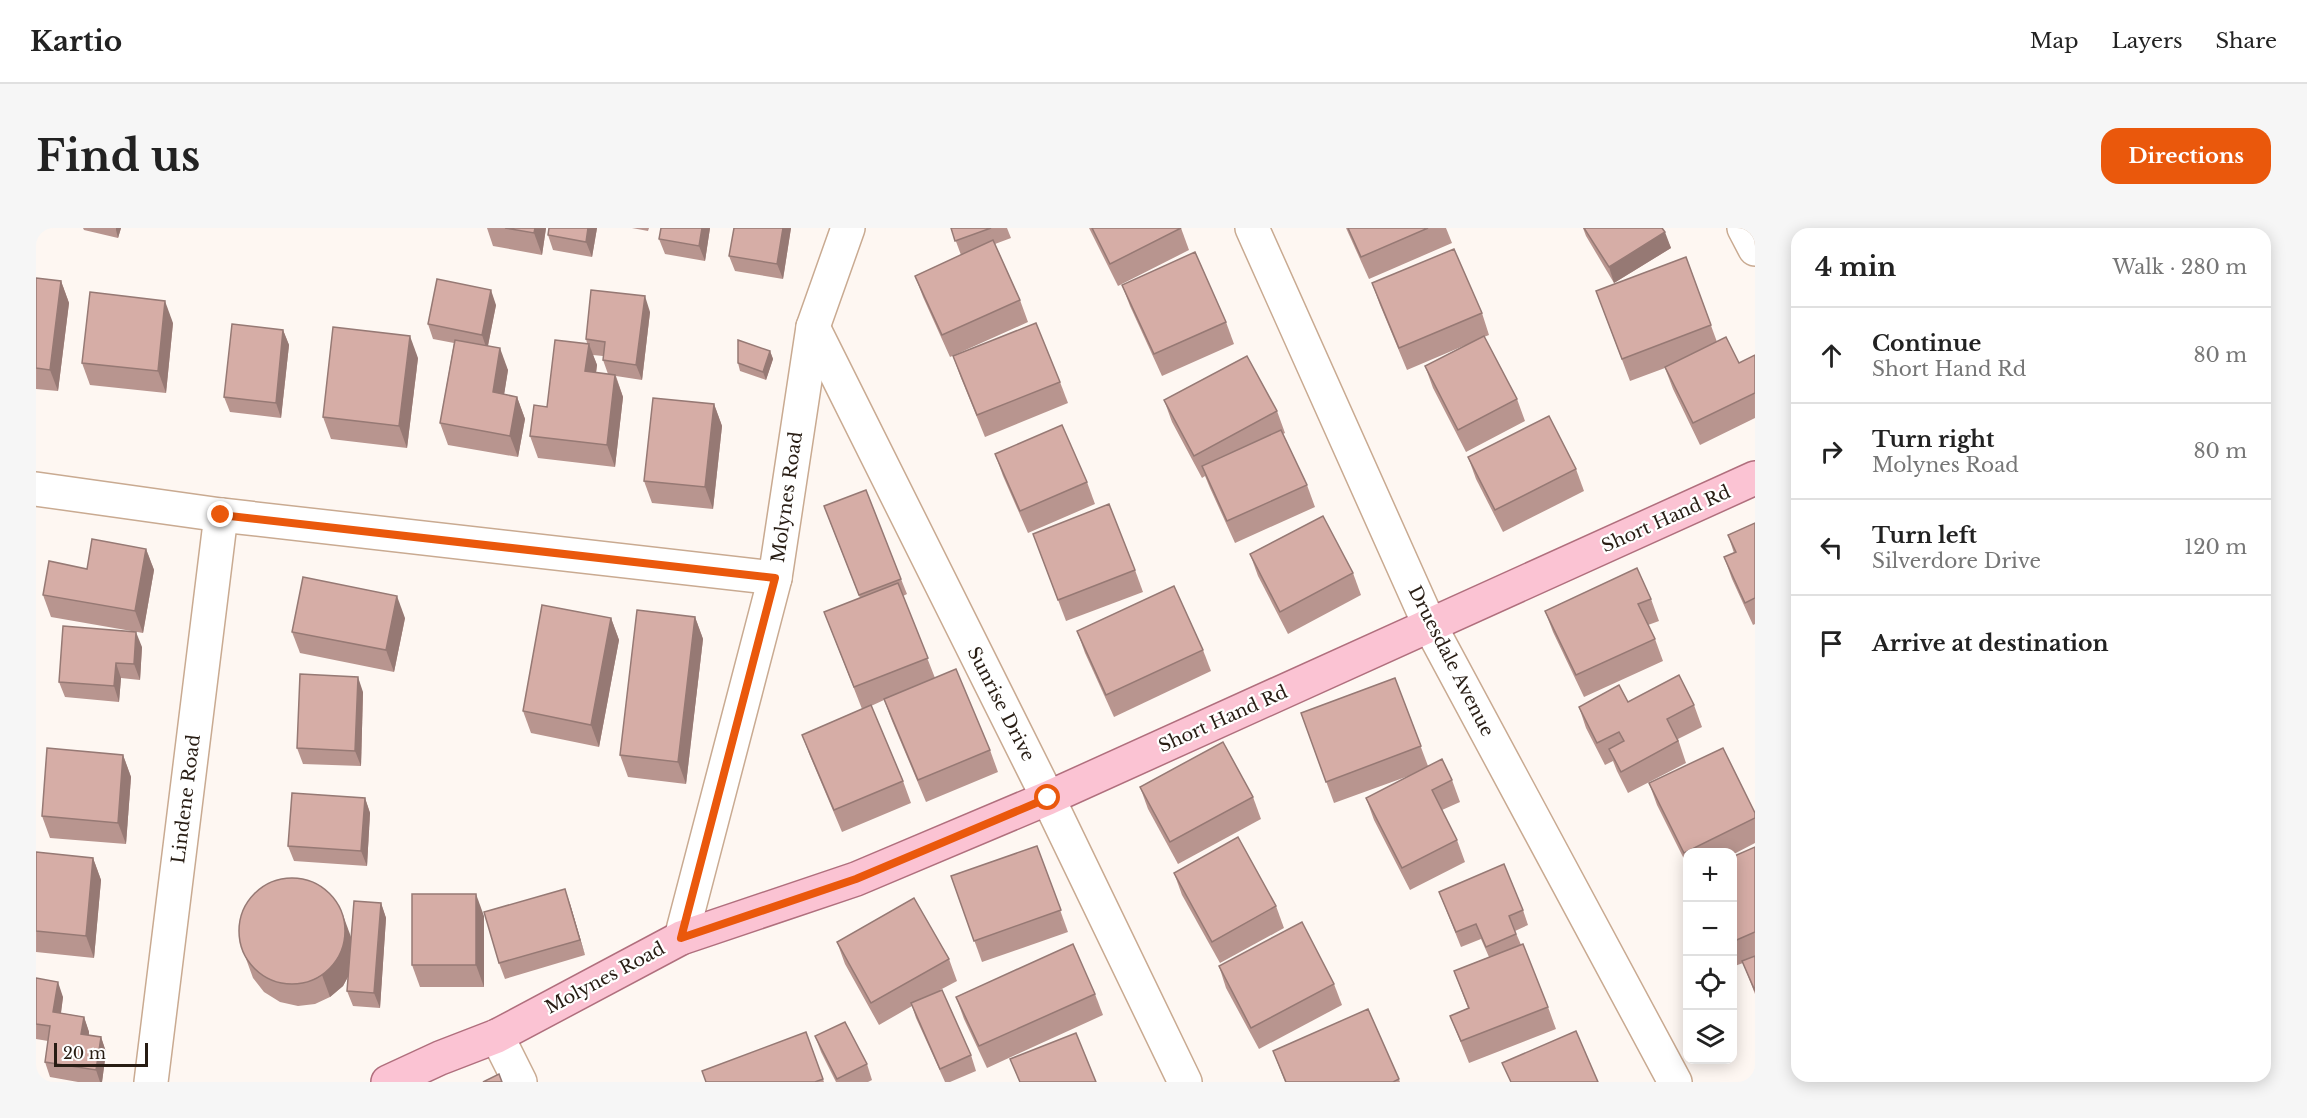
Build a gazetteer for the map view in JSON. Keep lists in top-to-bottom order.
{
  "streets": {
    "main road": ["Molynes Road", "Short Hand Rd"],
    "street": ["Druesdale Avenue", "Sunrise Drive", "Lindene Road"]
  },
  "crossings": [
    ["Molynes Road", "Short Hand Rd"],
    ["Molynes Road", "Sunrise Drive"],
    ["Short Hand Rd", "Druesdale Avenue"],
    ["Short Hand Rd", "Sunrise Drive"]
  ],
  "scale_bar": "20 m",
  "page": {
    "header": "Kartio",
    "nav": ["Map", "Layers", "Share"],
    "buttons": "Directions",
    "title": "Find us",
    "heading": ["4 min", "Walk · 280 m"],
    "list": [
      ["Continue", "Short Hand Rd", "80 m"],
      ["Turn right", "Molynes Road", "80 m"],
      ["Turn left", "Silverdore Drive", "120 m"],
      "Arrive at destination"
    ],
    "map_buttons": ["+", "−"],
    "scale": "20 m"
  }
}
